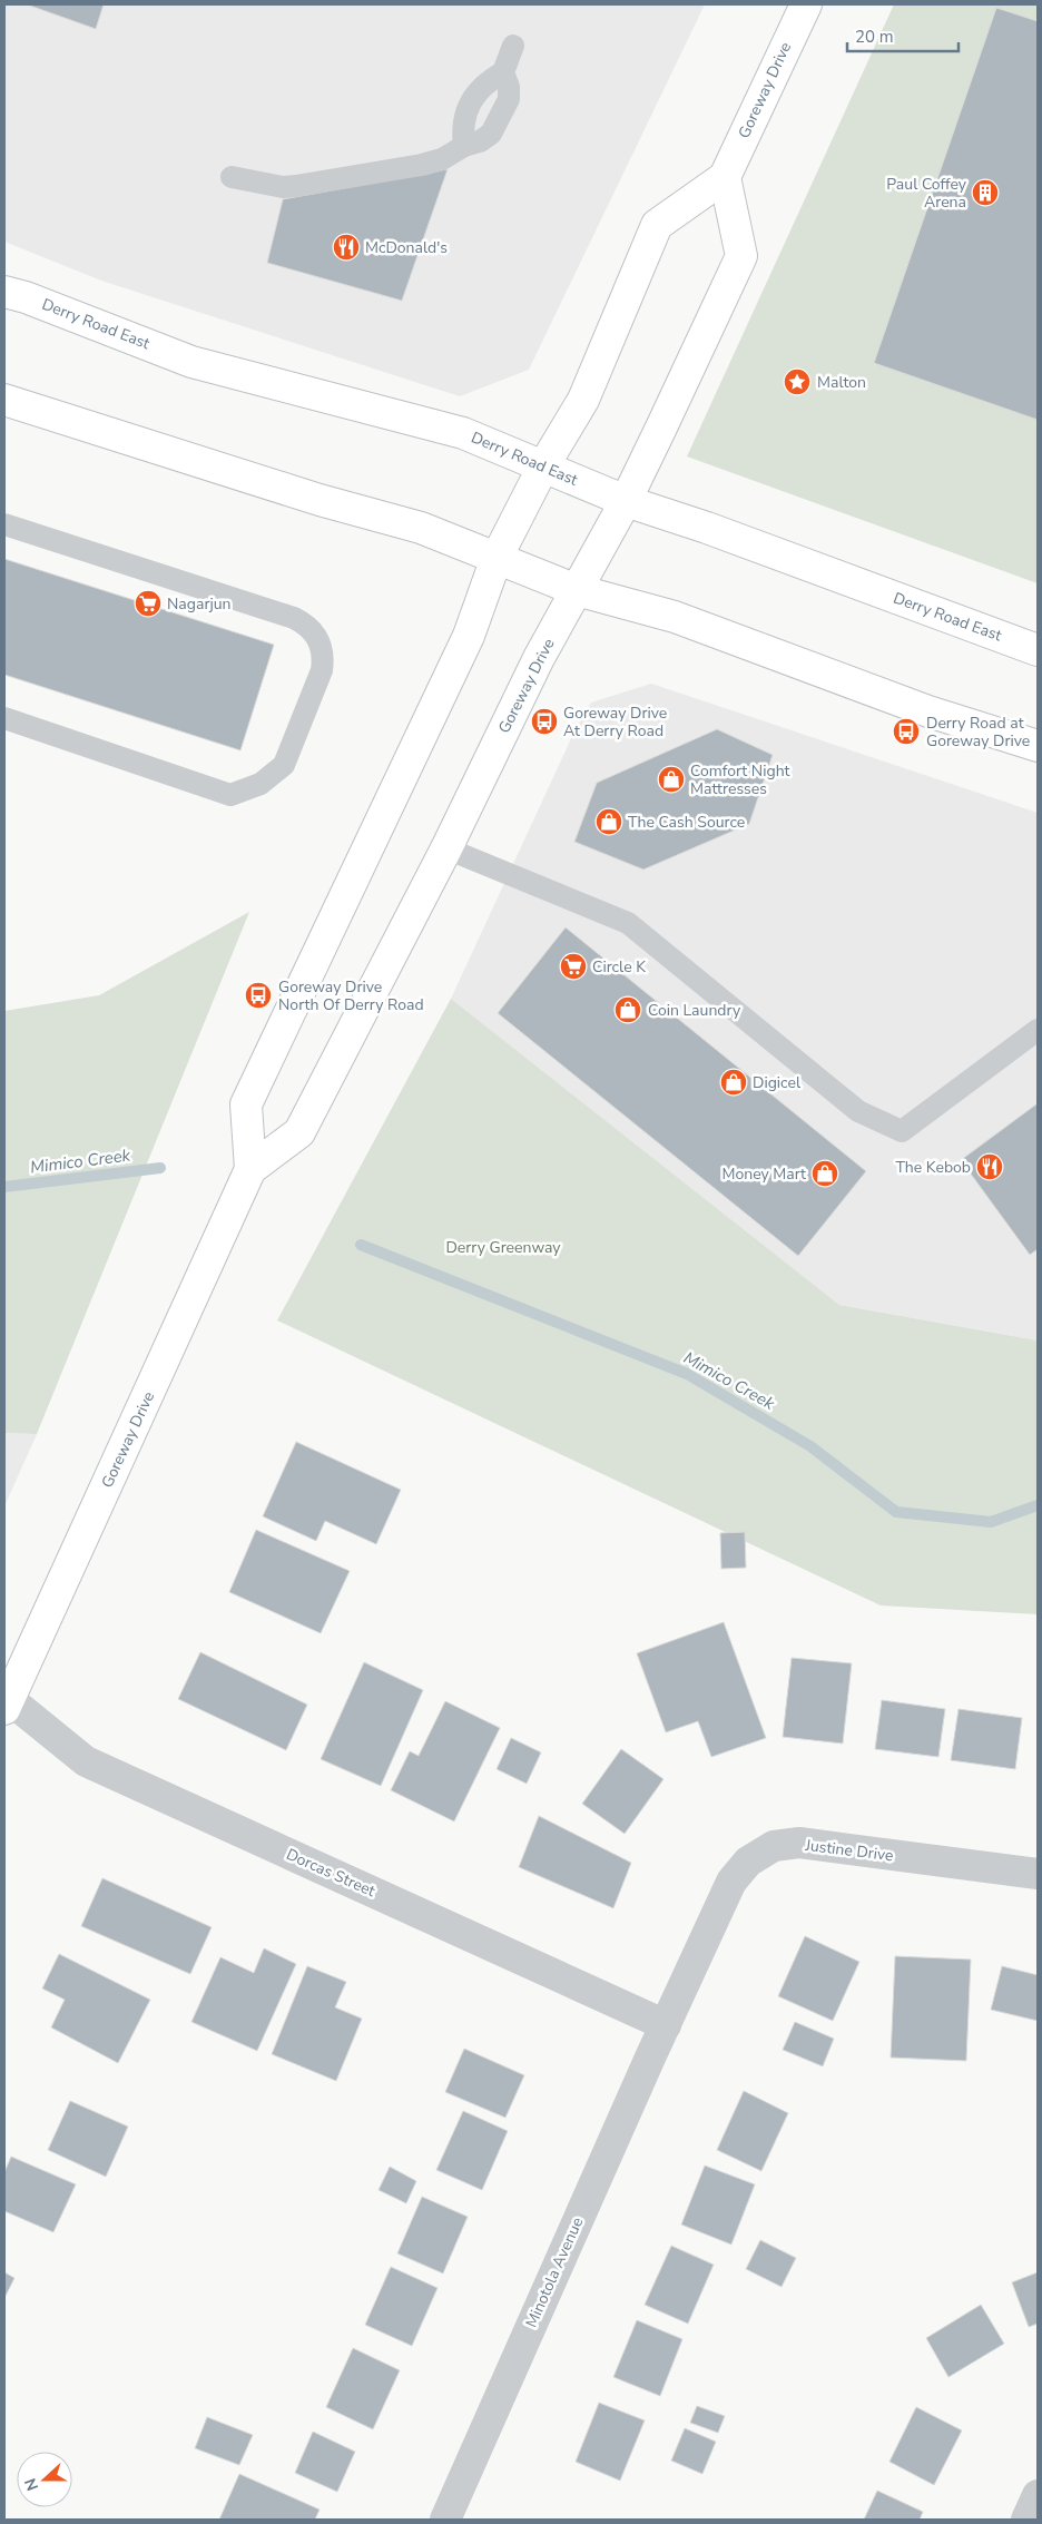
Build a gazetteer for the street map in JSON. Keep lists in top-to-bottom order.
{
  "streets": {
    "main road": ["Goreway Drive", "Derry Road East"],
    "street": ["Justine Drive", "Dorcas Street", "Minotola Avenue"]
  },
  "crossings": [
    ["Goreway Drive", "Derry Road East"],
    ["Goreway Drive", "Dorcas Street"],
    ["Justine Drive", "Dorcas Street"],
    ["Justine Drive", "Minotola Avenue"],
    ["Dorcas Street", "Minotola Avenue"]
  ],
  "water": ["Mimico Creek"],
  "parks": ["Derry Greenway"],
  "places": {
    "building": ["Paul Coffey Arena"],
    "restaurant": ["McDonald's", "The Kebob"],
    "place": ["Malton"],
    "supermarket": ["Nagarjun", "Circle K"],
    "bus stop": ["Goreway Drive At Derry Road", "Derry Road at Goreway Drive", "Goreway Drive North Of Derry Road"],
    "shop": [
      "Comfort Night Mattresses",
      "The Cash Source",
      "Coin Laundry",
      "Digicel",
      "Money Mart"
    ]
  },
  "scale_bar": "20 m",
  "north": "left"
}
